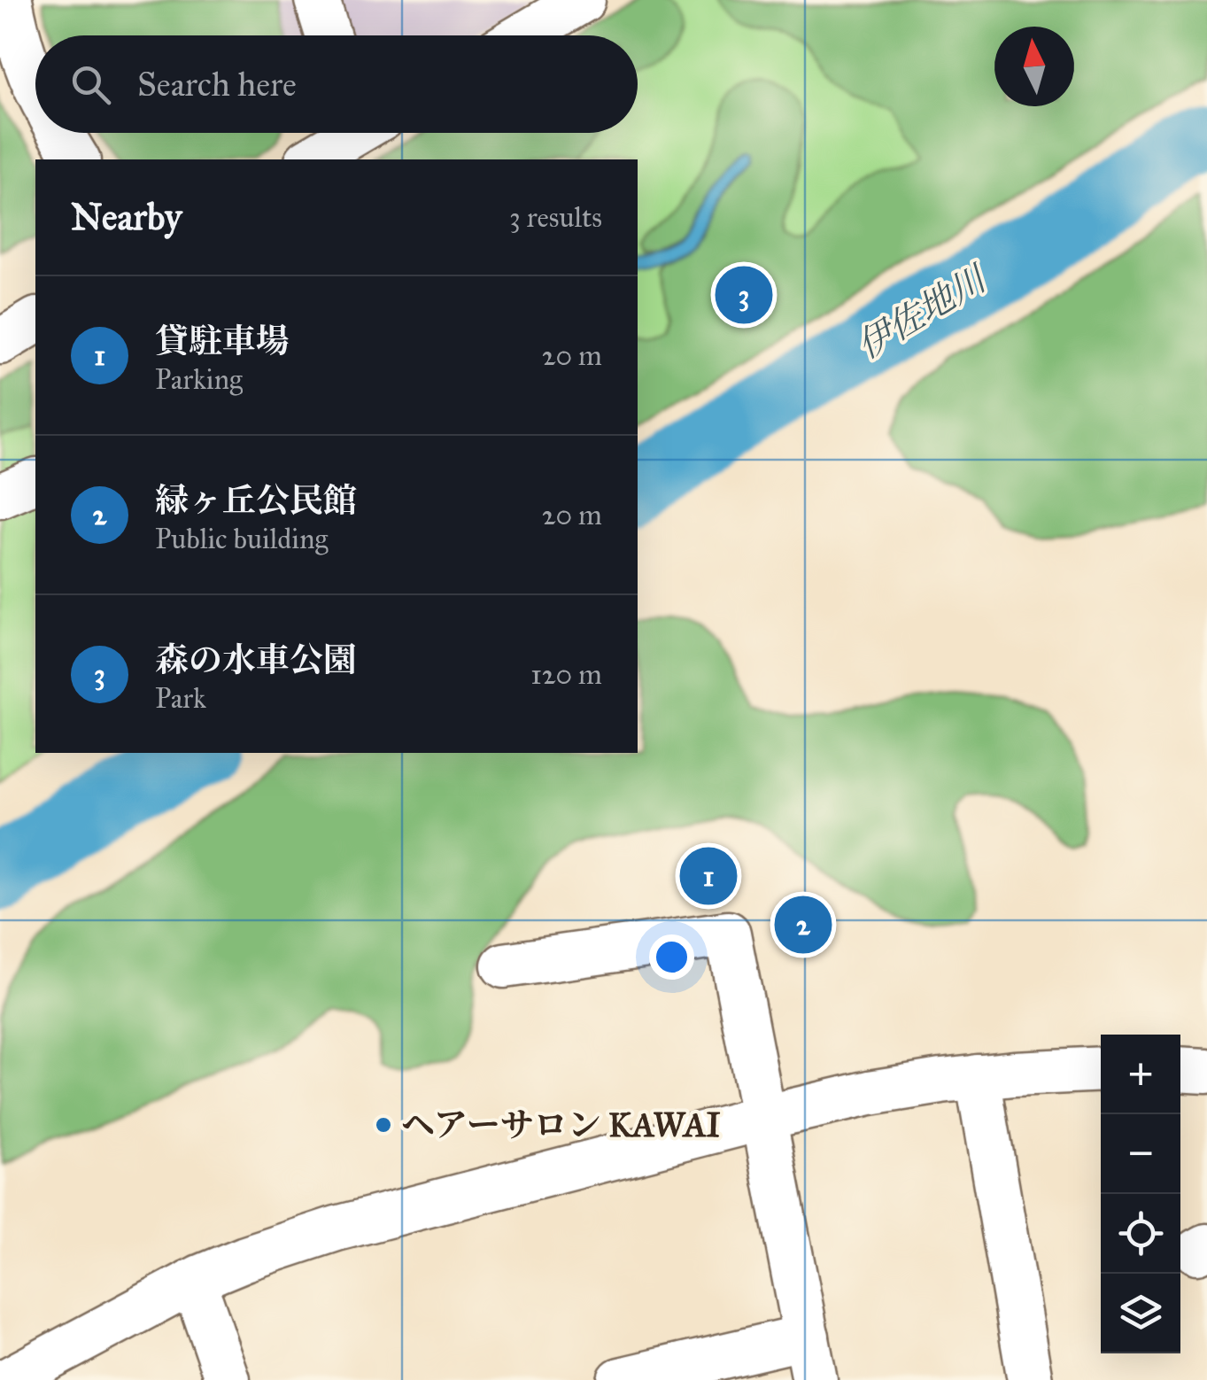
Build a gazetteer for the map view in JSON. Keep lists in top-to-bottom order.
{
  "water": ["伊佐地川"],
  "places": ["ヘアーサロン KAWAI"],
  "north": "top",
  "page": {
    "search": "Search here",
    "heading": ["Nearby", "3 results"],
    "pins": ["3", "1", "2"],
    "list": [
      {
        "mark": "1",
        "name": "貸駐車場",
        "note": "Parking",
        "value": "20 m"
      },
      {
        "mark": "2",
        "name": "緑ヶ丘公民館",
        "note": "Public building",
        "value": "20 m"
      },
      {
        "mark": "3",
        "name": "森の水車公園",
        "note": "Park",
        "value": "120 m"
      }
    ],
    "map_buttons": ["+", "−"]
  }
}
